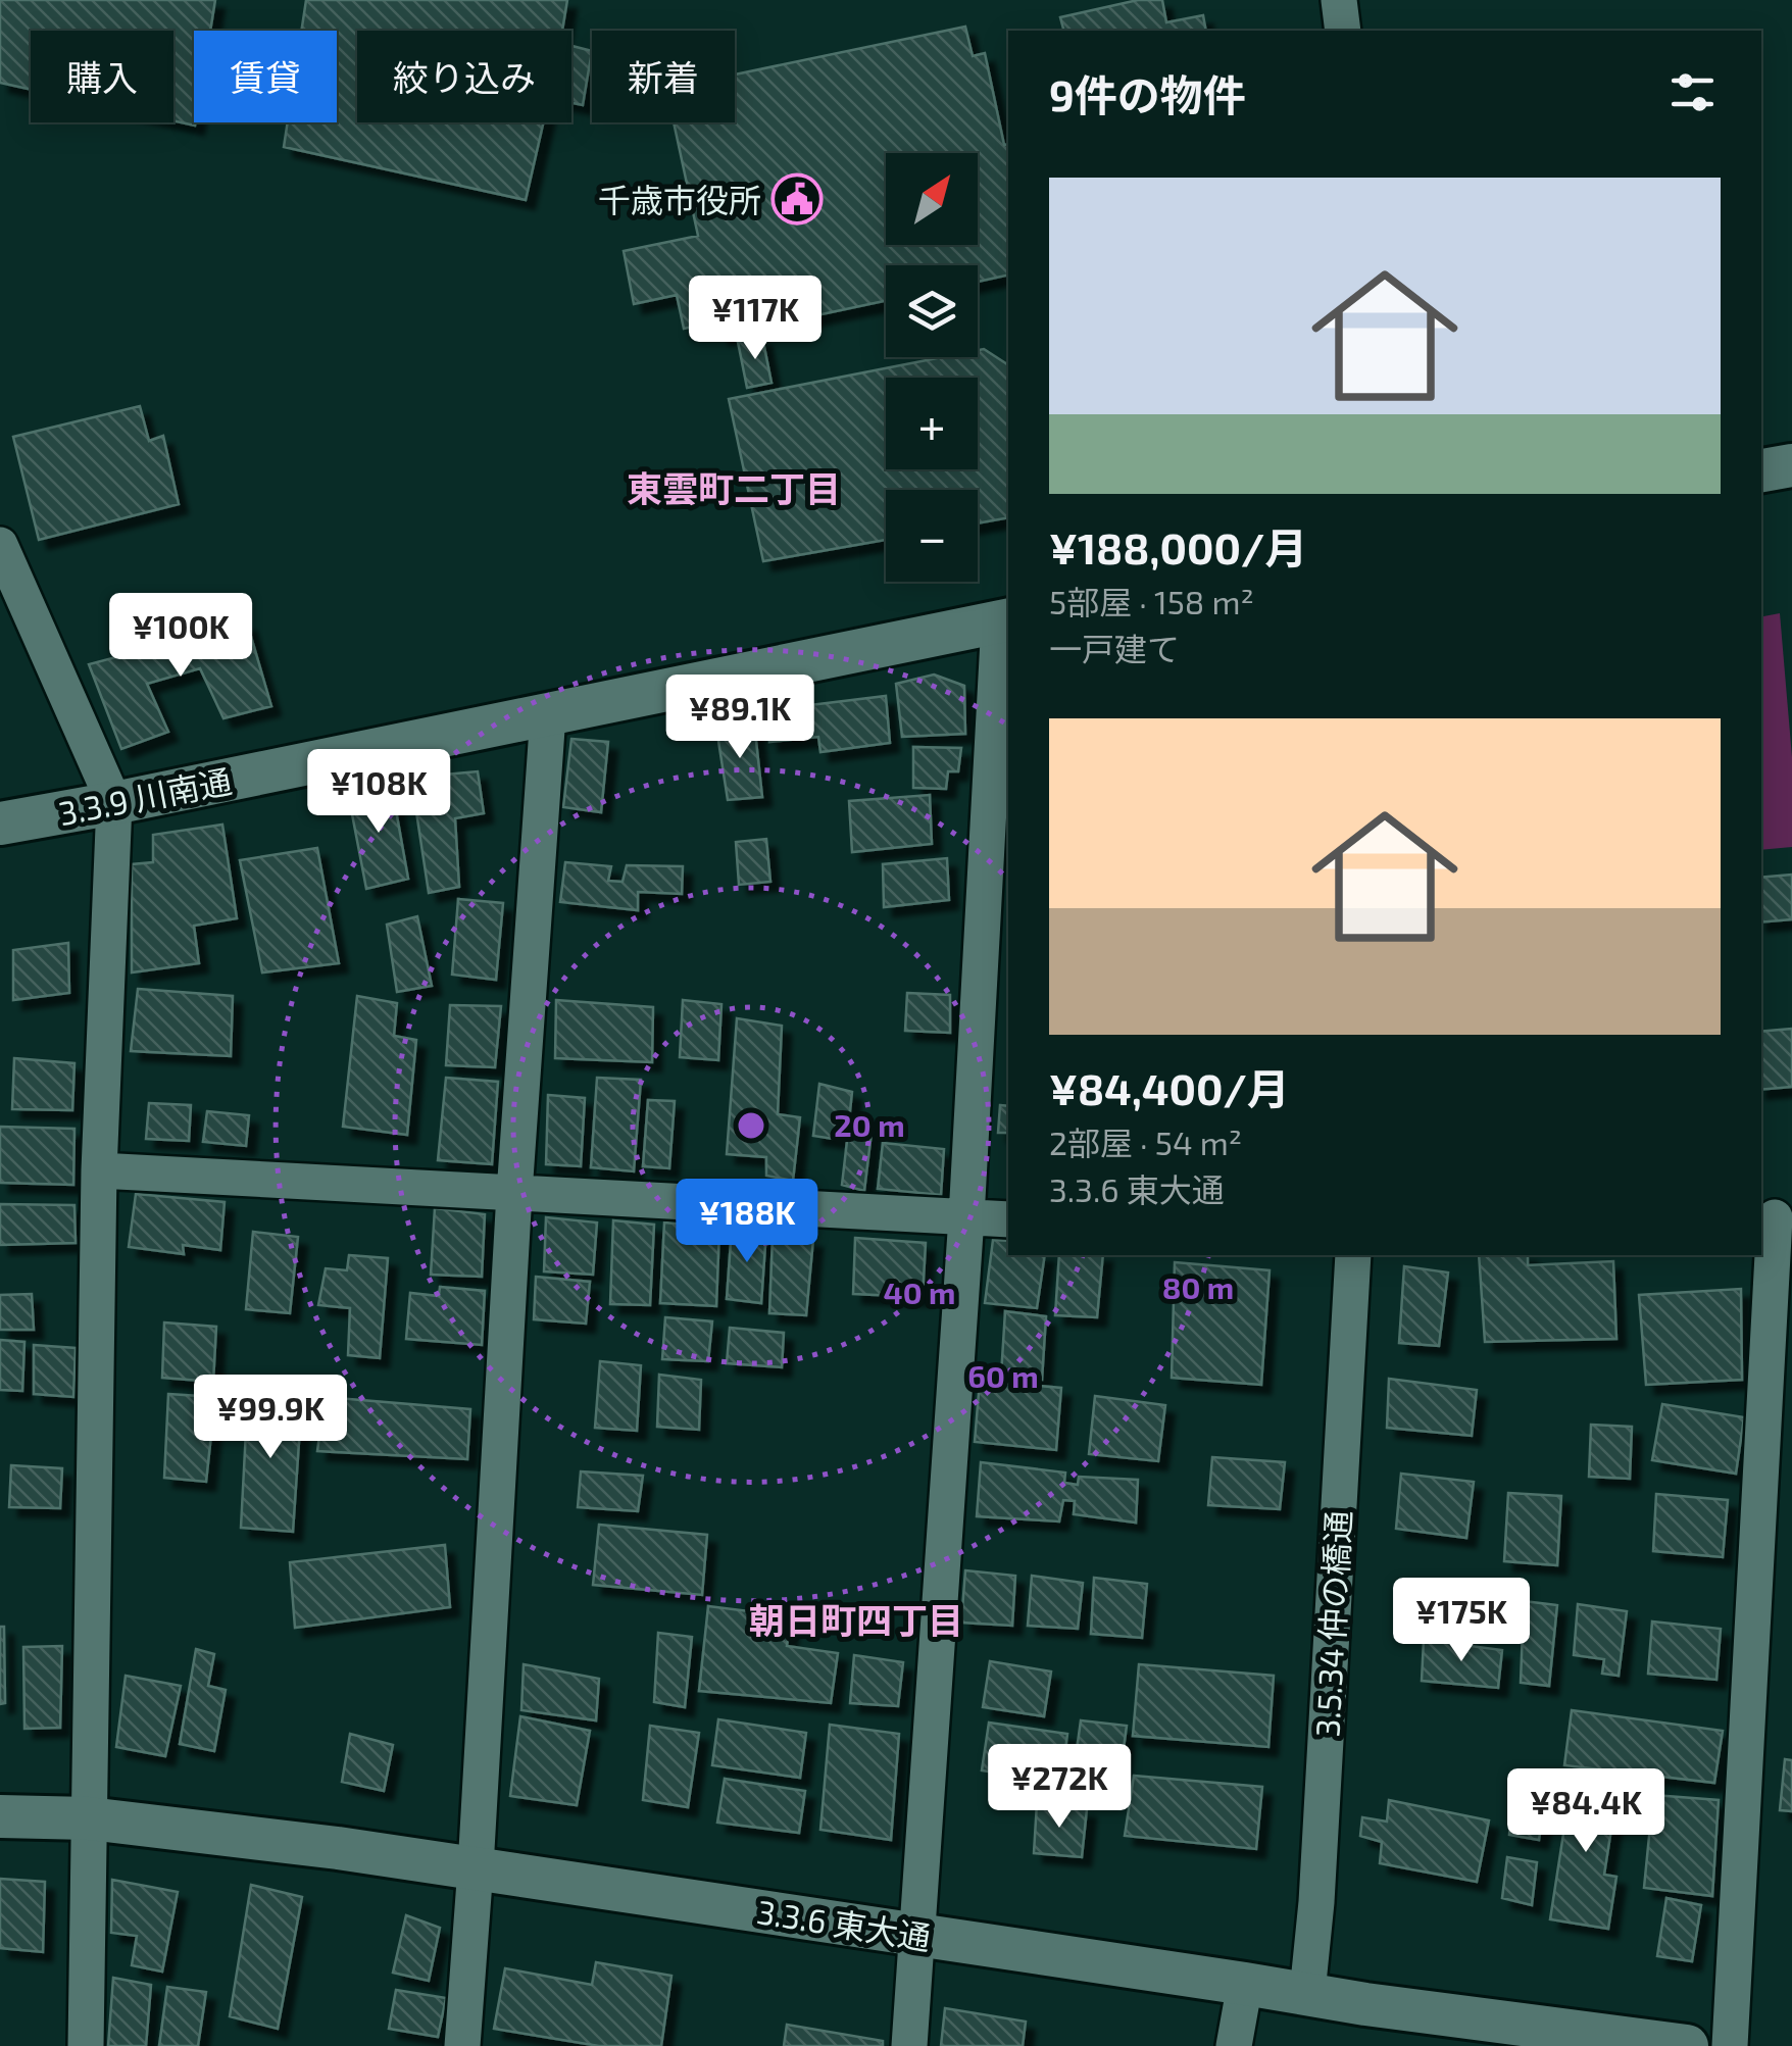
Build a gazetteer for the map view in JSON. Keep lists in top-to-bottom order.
{
  "streets": {
    "street": ["3.3.9 川南通", "3.5.34 仲の橋通", "3.3.6 東大通"]
  },
  "crossings": [
    ["3.5.34 仲の橋通", "3.3.6 東大通"]
  ],
  "districts": ["東雲町二丁目", "朝日町四丁目"],
  "places": {
    "public building": ["千歳市役所"]
  },
  "north": "top right",
  "page": {
    "chip": [
      "購入",
      "賃貸",
      "絞り込み",
      "新着"
    ],
    "heading": "9件の物件",
    "map_buttons": ["+", "−"],
    "list": [
      {
        "name": "¥188,000/月",
        "note": "5部屋 · 158 m² · 一戸建て"
      },
      {
        "name": "¥84,400/月",
        "note": "2部屋 · 54 m² · 3.3.6 東大通"
      }
    ],
    "price": [
      "¥117K",
      "¥100K",
      "¥89.1K",
      "¥108K",
      "¥188K",
      "¥99.9K",
      "¥175K",
      "¥272K",
      "¥84.4K"
    ]
  },
  "rings": [
    "20 m",
    "80 m",
    "40 m",
    "60 m"
  ]
}
